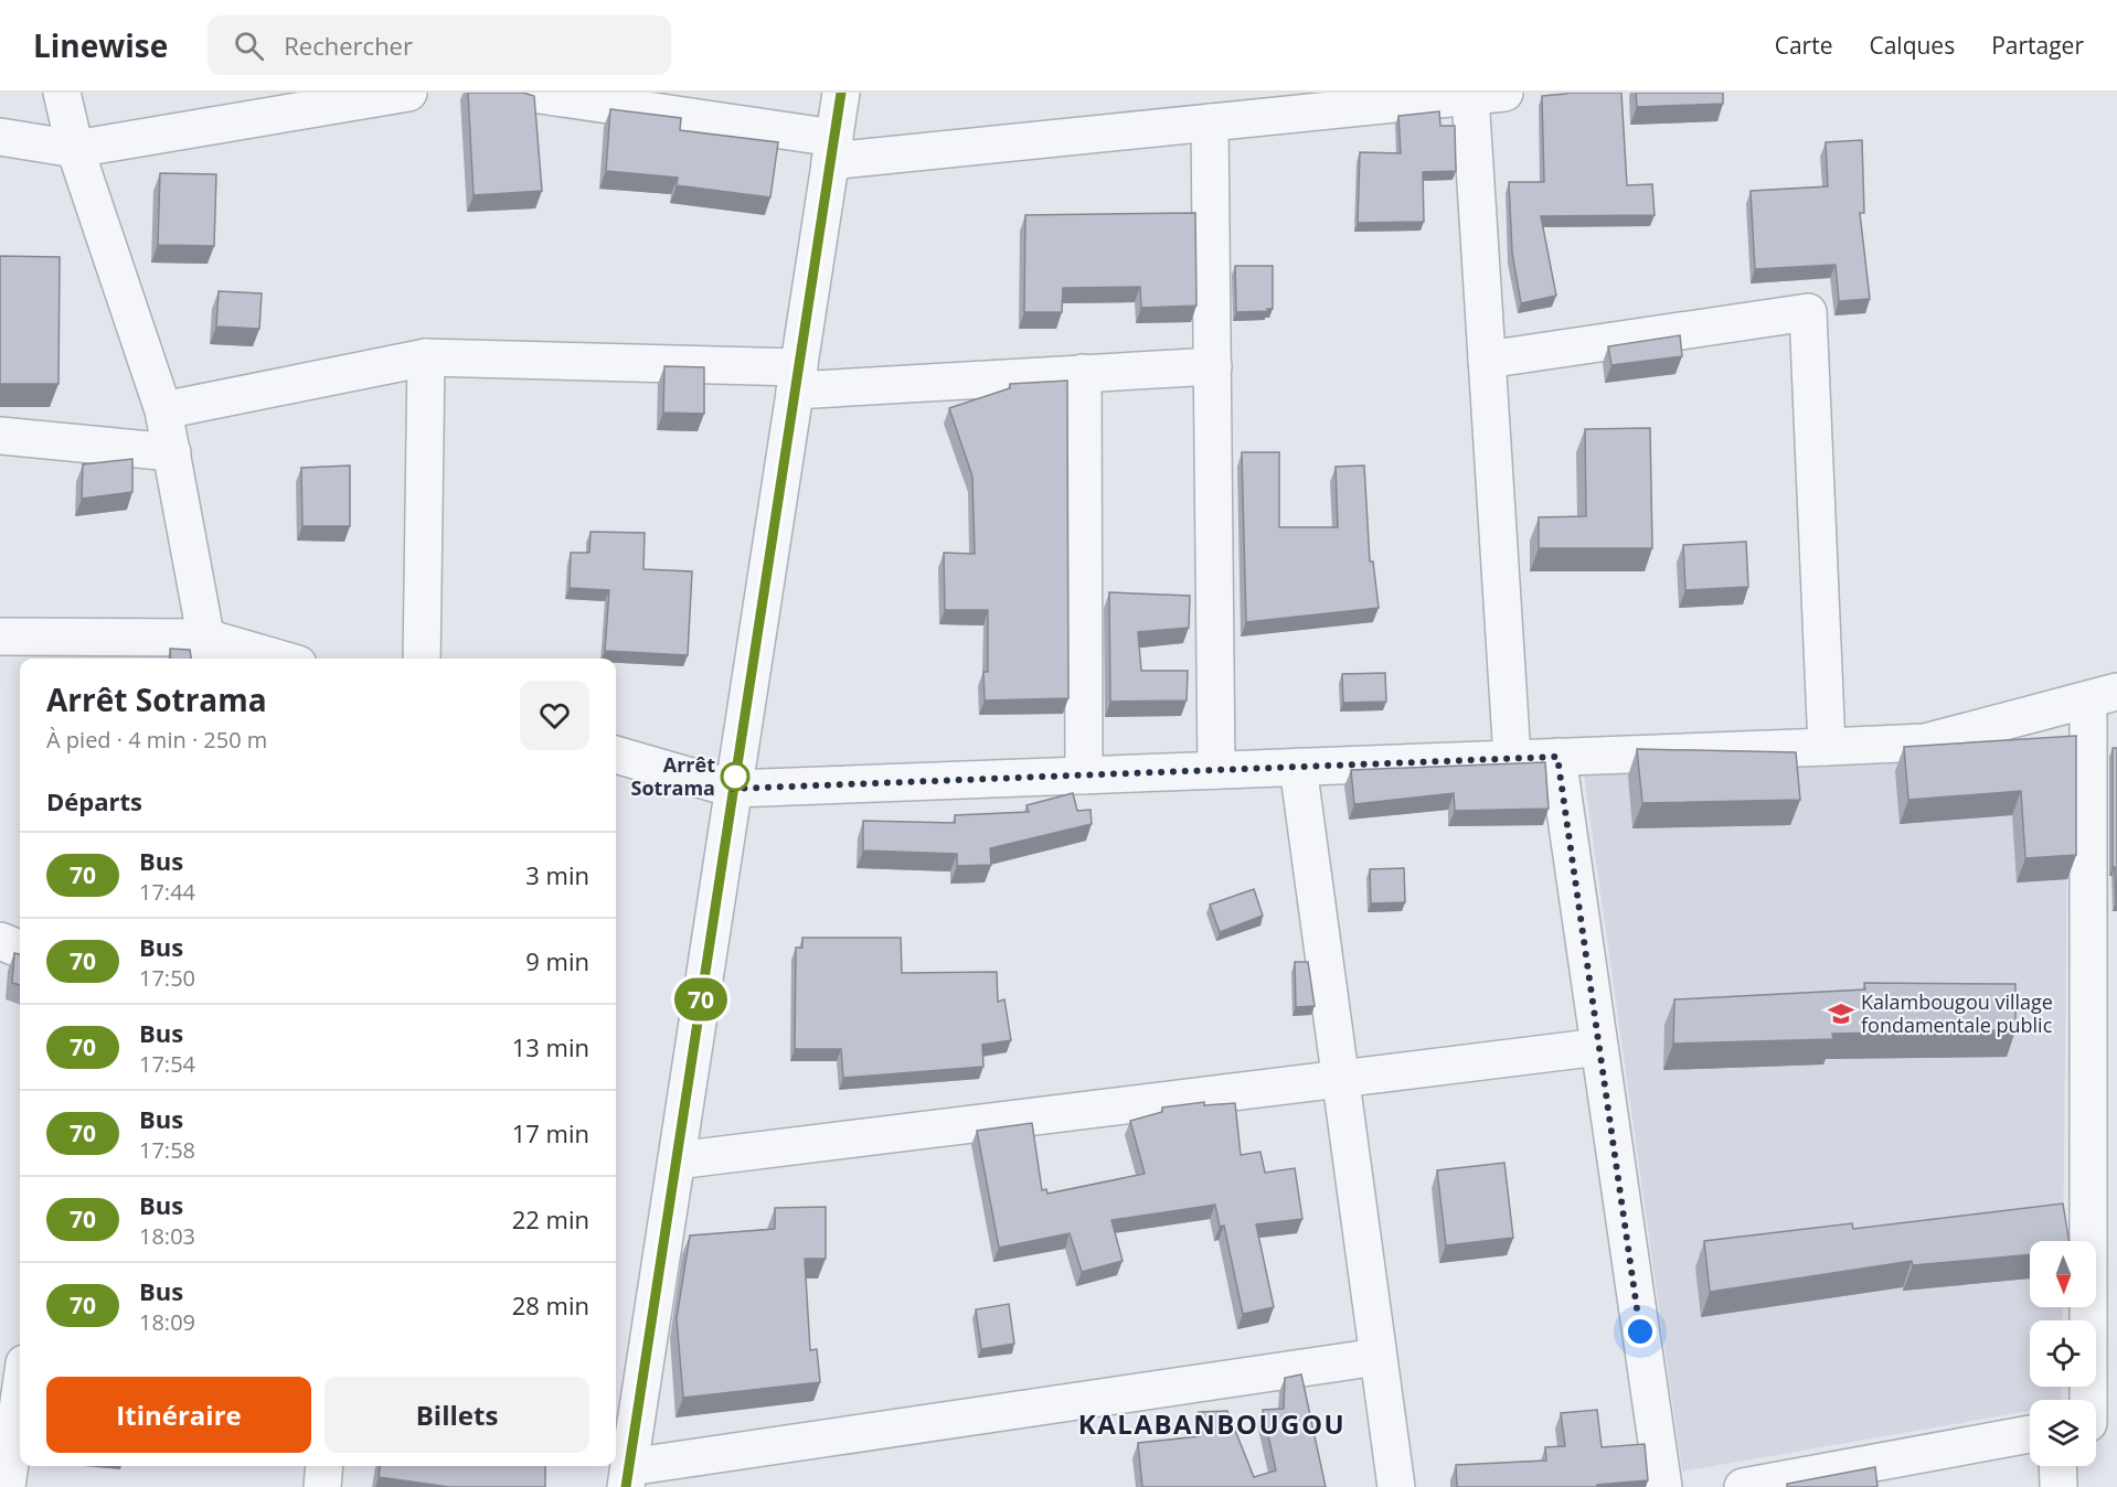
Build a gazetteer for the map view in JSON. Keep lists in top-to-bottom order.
{
  "districts": ["KALABANBOUGOU"],
  "places": {
    "other": ["Arrêt Sotrama"],
    "school or university": ["Kalambougou village fondamentale public"]
  },
  "lines": ["bus line 70"],
  "north": "bottom",
  "page": {
    "header": "Linewise",
    "search": "Rechercher",
    "nav": ["Carte", "Calques", "Partager"],
    "on_map": "70",
    "heading": [
      ["Arrêt Sotrama", "À pied · 4 min · 250 m"],
      "Départs"
    ],
    "list": [
      {
        "mark": "70",
        "name": "Bus",
        "note": "17:44",
        "value": "3 min"
      },
      {
        "mark": "70",
        "name": "Bus",
        "note": "17:50",
        "value": "9 min"
      },
      {
        "mark": "70",
        "name": "Bus",
        "note": "17:54",
        "value": "13 min"
      },
      {
        "mark": "70",
        "name": "Bus",
        "note": "17:58",
        "value": "17 min"
      },
      {
        "mark": "70",
        "name": "Bus",
        "note": "18:03",
        "value": "22 min"
      },
      {
        "mark": "70",
        "name": "Bus",
        "note": "18:09",
        "value": "28 min"
      }
    ],
    "buttons": ["Itinéraire", "Billets"]
  }
}
